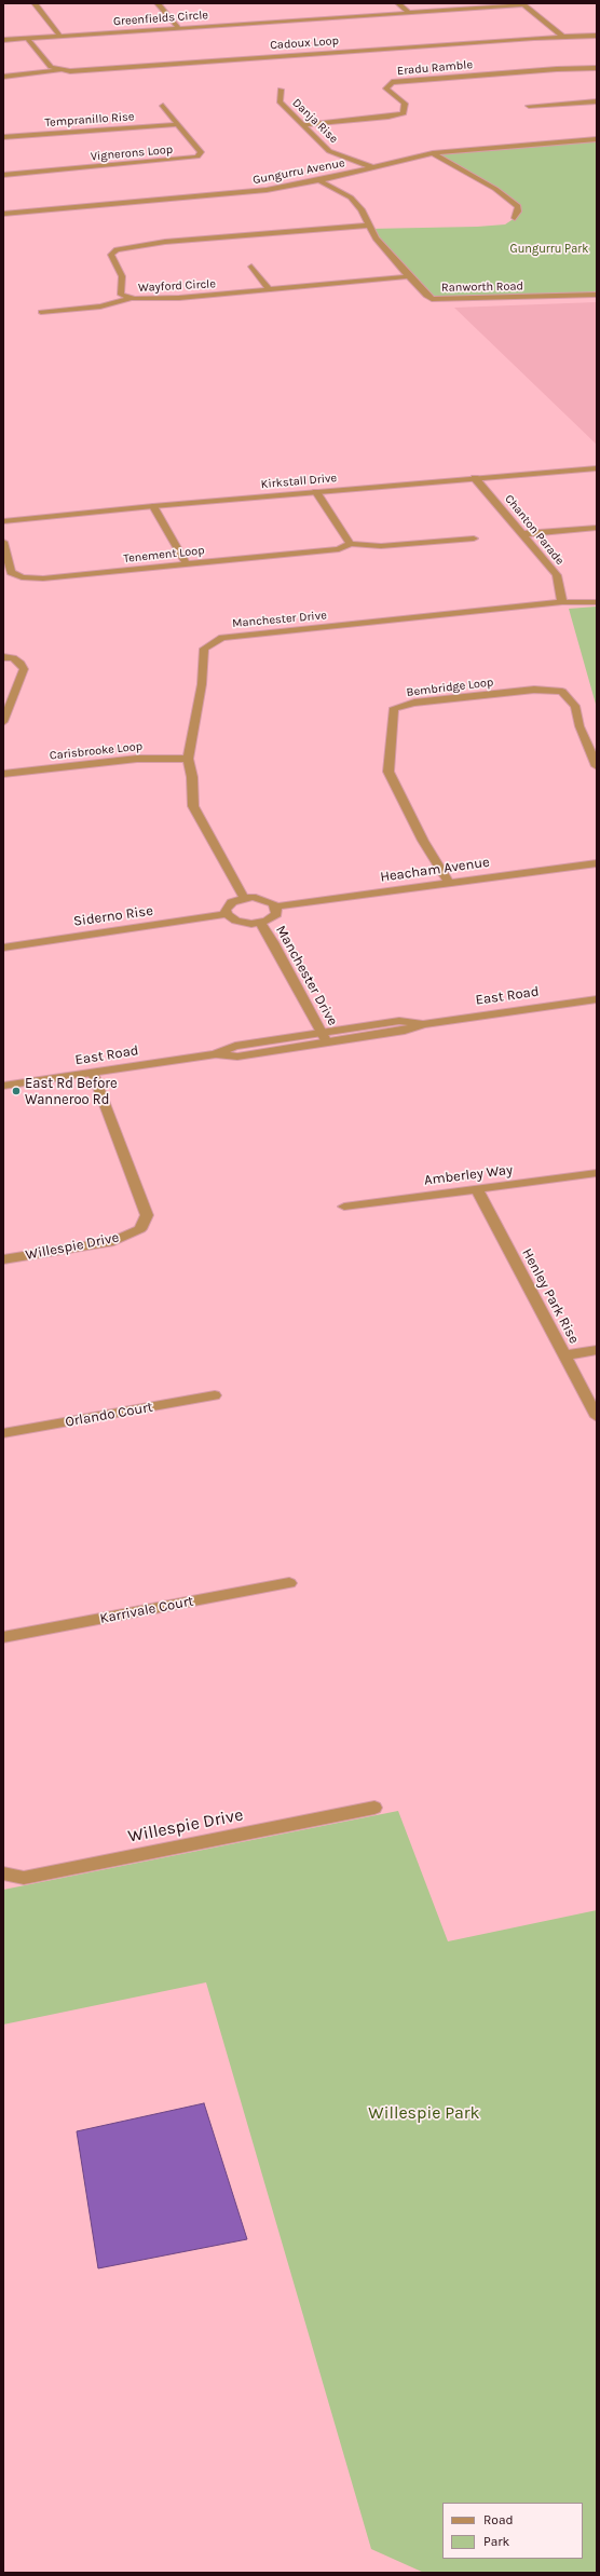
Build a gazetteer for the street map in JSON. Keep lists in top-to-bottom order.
{
  "streets": {
    "street": [
      "Greenfields Circle",
      "Cadoux Loop",
      "Eradu Ramble",
      "Tempranillo Rise",
      "Danja Rise",
      "Vignerons Loop",
      "Gungurru Avenue",
      "Wayford Circle",
      "Ranworth Road",
      "Kirkstall Drive",
      "Chanton Parade",
      "Tenement Loop",
      "Manchester Drive",
      "Bembridge Loop",
      "Carisbrooke Loop",
      "Heacham Avenue",
      "Siderno Rise",
      "East Road",
      "Amberley Way",
      "Willespie Drive",
      "Henley Park Rise",
      "Orlando Court",
      "Karrivale Court"
    ]
  },
  "crossings": [
    ["Eradu Ramble", "Danja Rise"],
    ["Tempranillo Rise", "Vignerons Loop"],
    ["Danja Rise", "Gungurru Avenue"],
    ["Gungurru Avenue", "Ranworth Road"],
    ["Wayford Circle", "Ranworth Road"],
    ["Kirkstall Drive", "Chanton Parade"],
    ["Chanton Parade", "Manchester Drive"],
    ["Manchester Drive", "Carisbrooke Loop"],
    ["Manchester Drive", "East Road"],
    ["Bembridge Loop", "Heacham Avenue"],
    ["East Road", "Willespie Drive"],
    ["Amberley Way", "Henley Park Rise"]
  ],
  "parks": ["Gungurru Park", "Willespie Park"],
  "places": ["East Rd Before Wanneroo Rd"],
  "legend": ["Road", "Park"]
}
